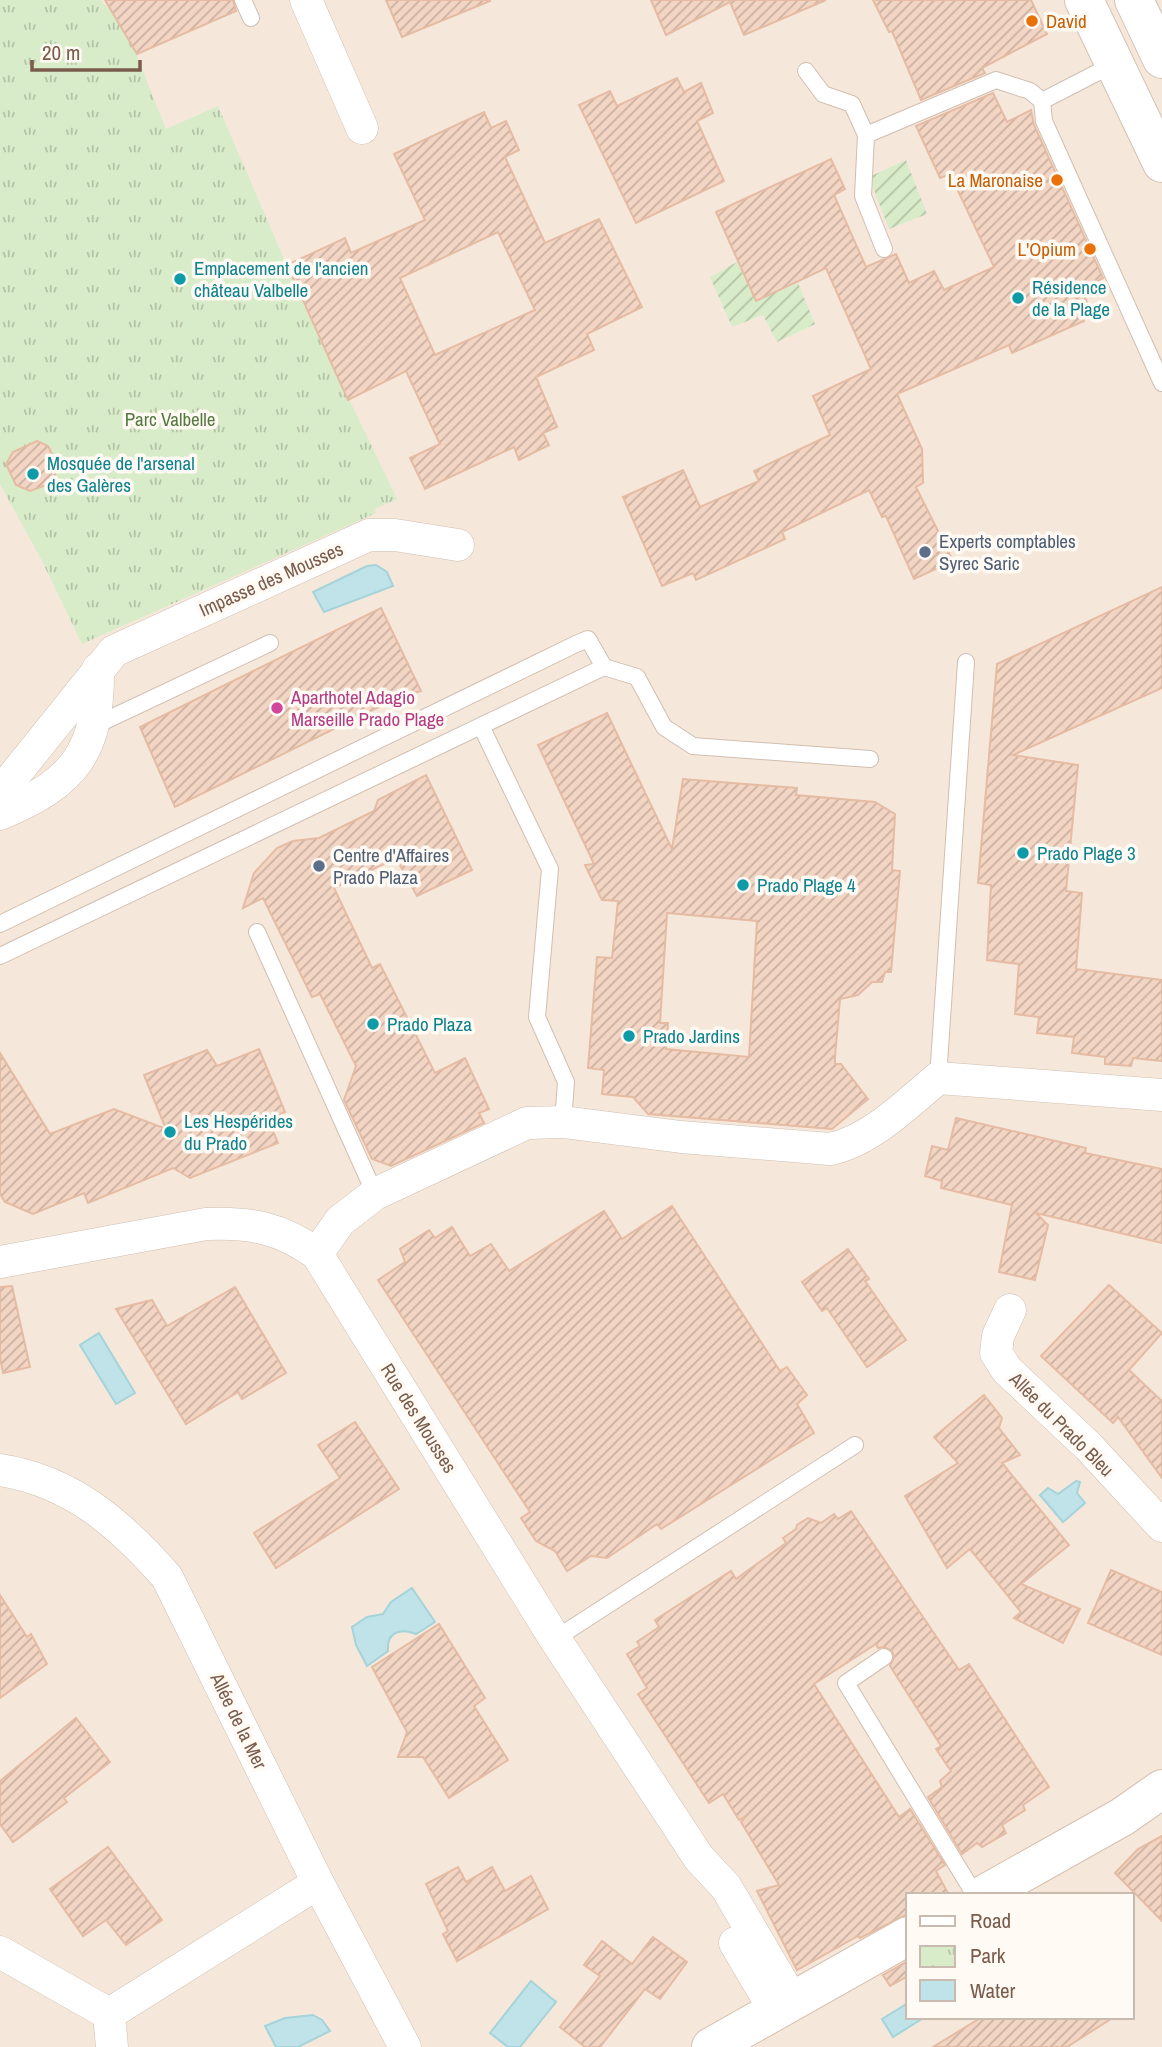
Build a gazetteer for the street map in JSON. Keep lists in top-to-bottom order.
{
  "streets": {
    "street": [
      "Impasse des Mousses",
      "Rue des Mousses",
      "Allée du Prado Bleu",
      "Allée de la Mer"
    ]
  },
  "parks": ["Parc Valbelle"],
  "places": [
    "David",
    "La Maronaise",
    "L'Opium",
    "Emplacement de l'ancien château Valbelle",
    "Résidence de la Plage",
    "Mosquée de l'arsenal des Galères",
    "Experts comptables Syrec Saric",
    "Aparthotel Adagio Marseille Prado Plage",
    "Prado Plage 3",
    "Centre d'Affaires Prado Plaza",
    "Prado Plage 4",
    "Prado Plaza",
    "Prado Jardins",
    "Les Hespérides du Prado"
  ],
  "legend": ["Road", "Park", "Water"],
  "scale_bar": "20 m"
}
